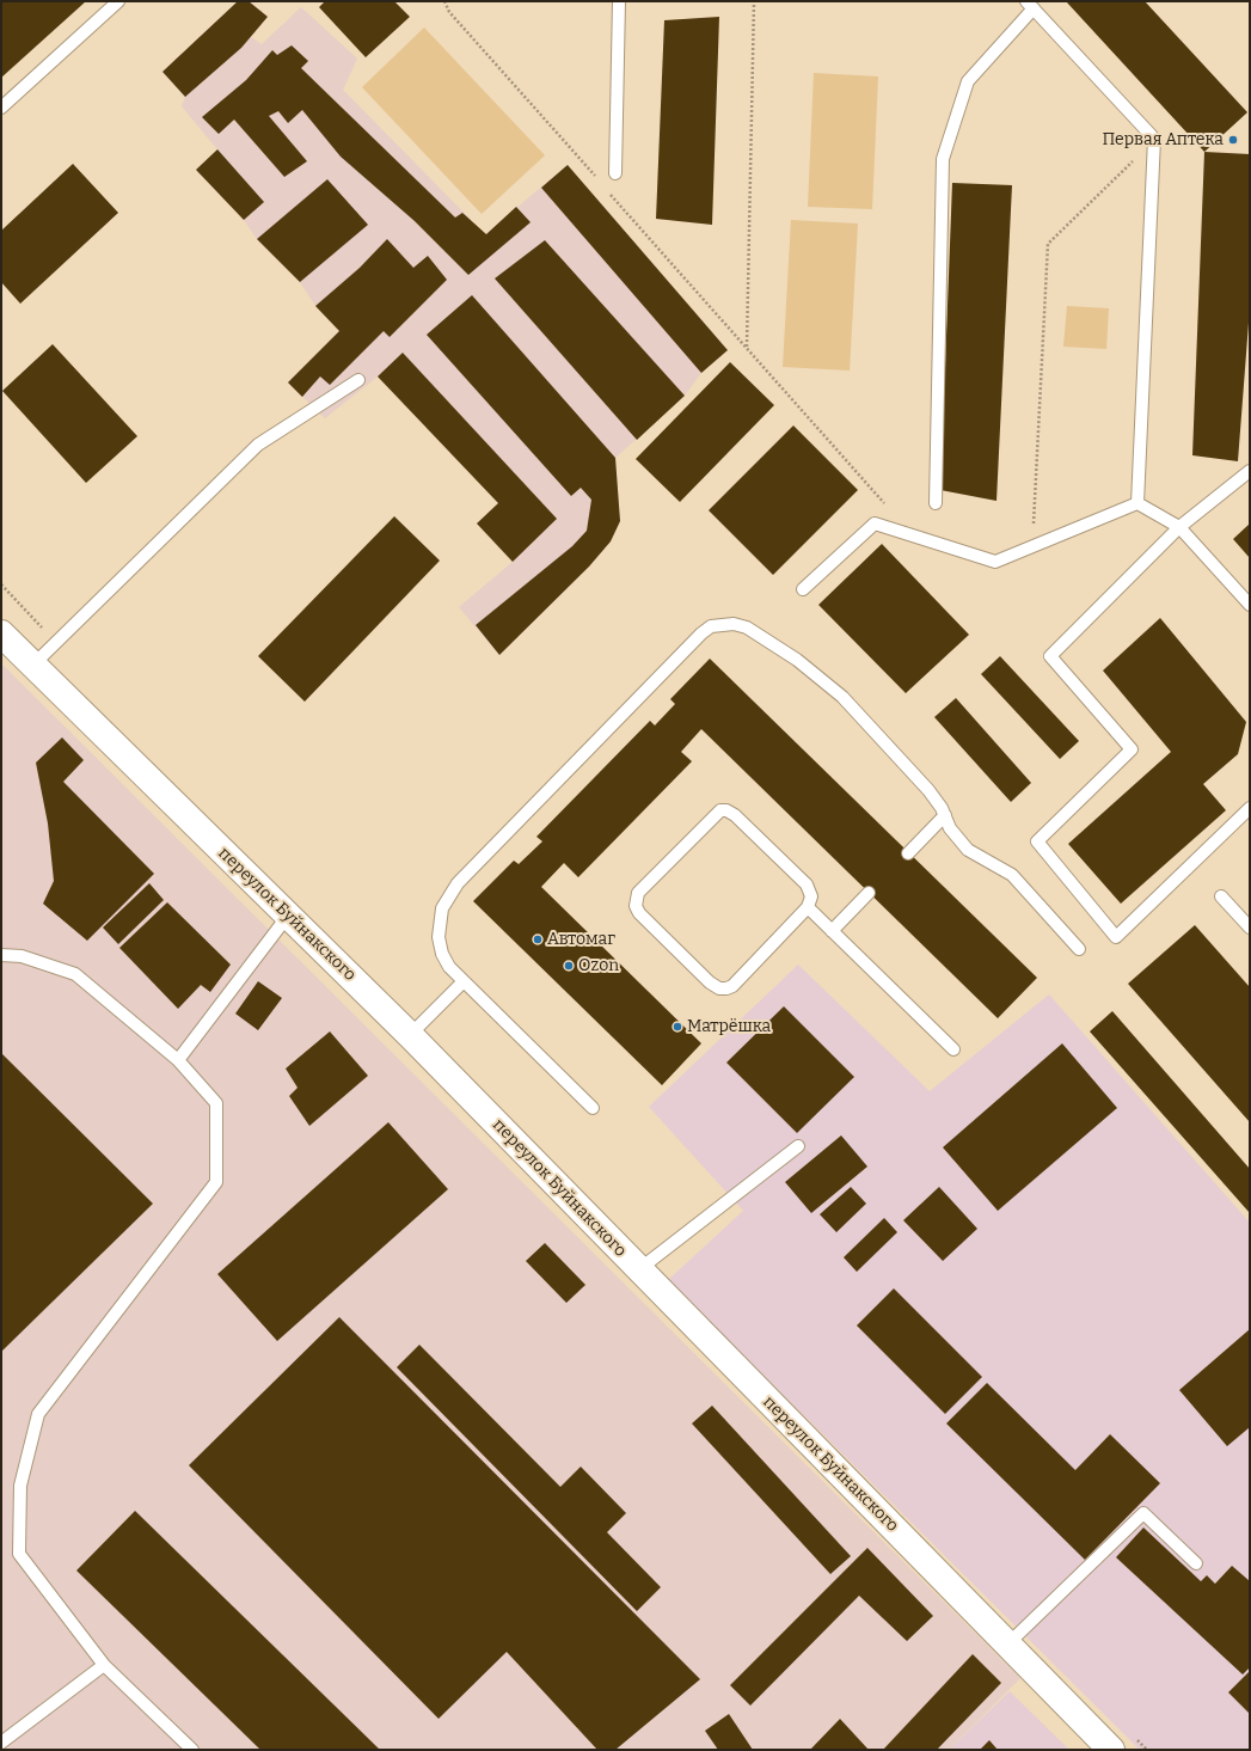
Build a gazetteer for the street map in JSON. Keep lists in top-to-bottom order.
{
  "streets": {
    "street": ["переулок Буйнакского"]
  },
  "places": [
    "Первая Аптека",
    "Автомаг",
    "Ozon",
    "Матрёшка"
  ]
}
